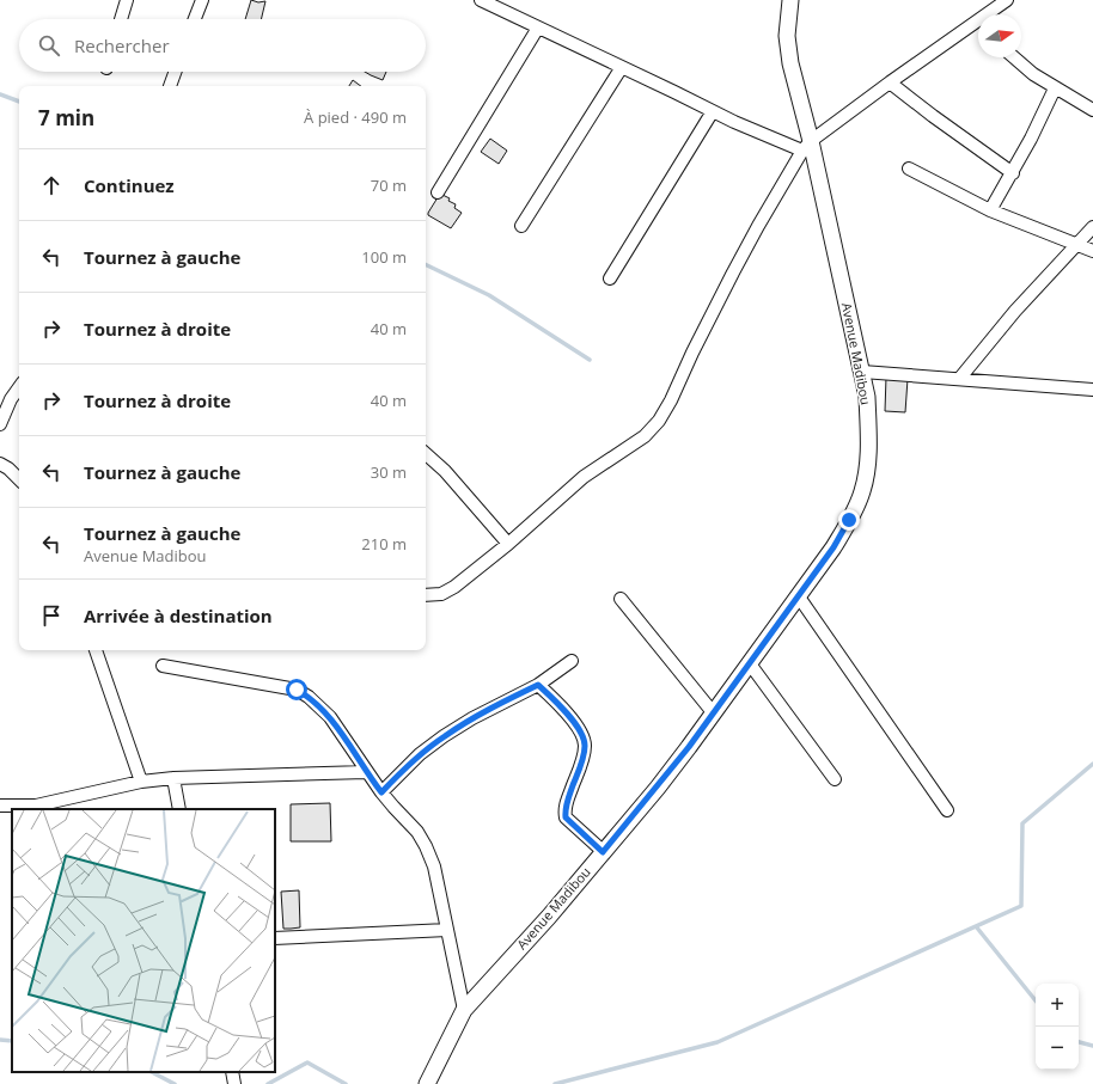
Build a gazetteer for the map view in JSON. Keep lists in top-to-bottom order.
{
  "streets": {
    "street": ["Avenue Madibou"]
  },
  "north": "right",
  "page": {
    "search": "Rechercher",
    "heading": ["7 min", "À pied · 490 m"],
    "list": [
      ["Continuez", "70 m"],
      ["Tournez à gauche", "100 m"],
      ["Tournez à droite", "40 m"],
      ["Tournez à droite", "40 m"],
      ["Tournez à gauche", "30 m"],
      ["Tournez à gauche", "Avenue Madibou", "210 m"],
      "Arrivée à destination"
    ],
    "map_buttons": ["+", "−"]
  }
}
